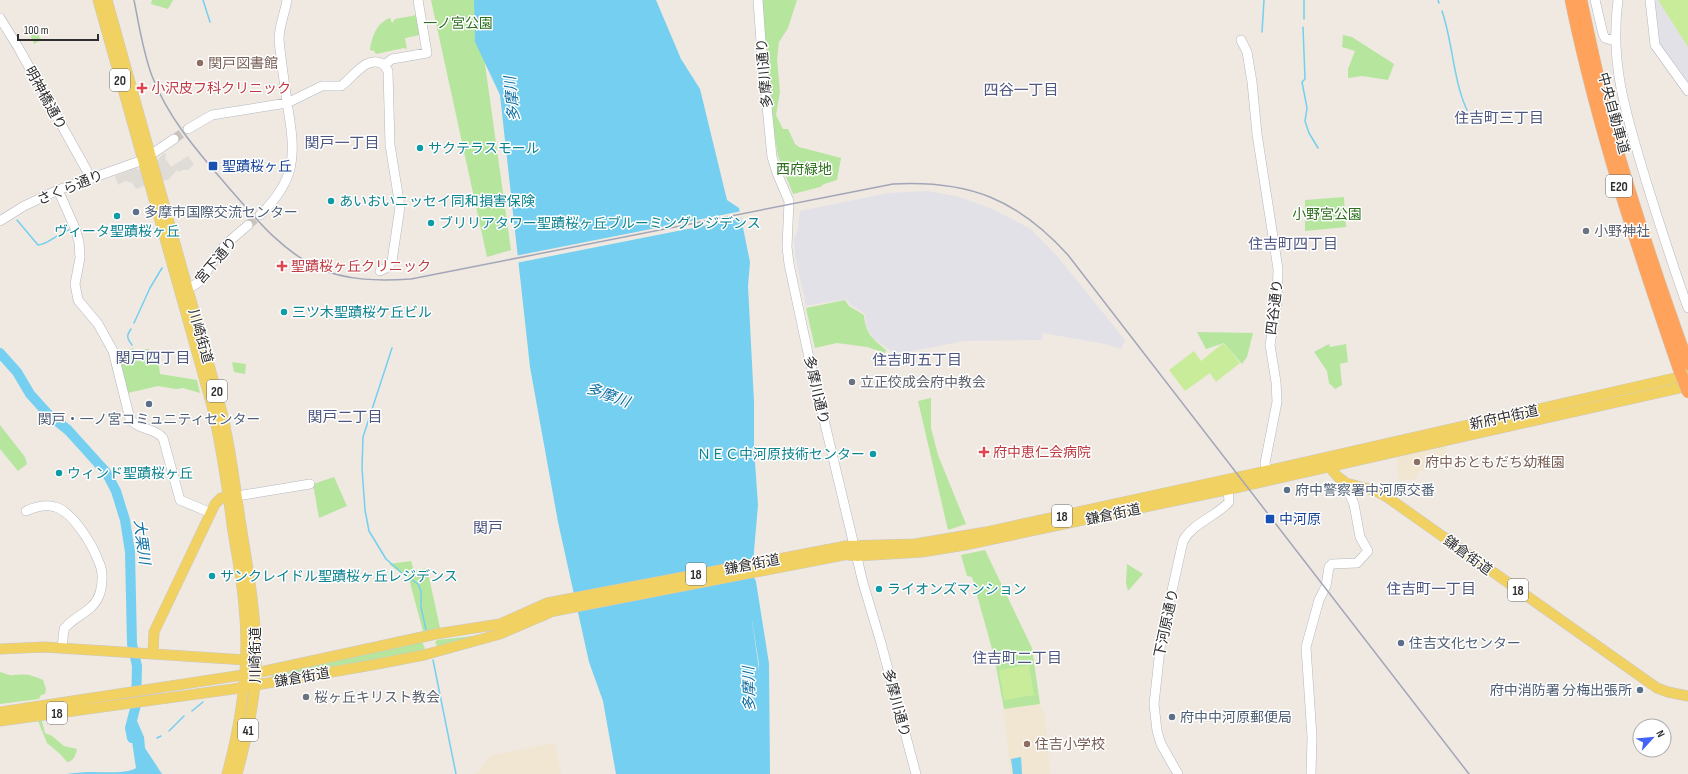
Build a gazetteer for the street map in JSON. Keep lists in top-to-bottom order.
{
  "streets": {
    "highway": ["中央自動車道", "E20"],
    "main road": [
      "20",
      "川崎街道",
      "新府中街道",
      "鎌倉街道",
      "18",
      "41"
    ],
    "street": [
      "多摩川通り",
      "明神橋通り",
      "さくら通り",
      "宮下通り",
      "四谷通り",
      "下河原通り"
    ]
  },
  "crossings": [
    ["多摩川通り", "鎌倉街道"],
    ["明神橋通り", "さくら通り"],
    ["さくら通り", "川崎街道"],
    ["宮下通り", "川崎街道"],
    ["四谷通り", "鎌倉街道"],
    ["川崎街道", "鎌倉街道"],
    ["新府中街道", "鎌倉街道"],
    ["鎌倉街道", "下河原通り"]
  ],
  "districts": [
    "四谷一丁目",
    "住吉町三丁目",
    "関戸一丁目",
    "住吉町四丁目",
    "関戸四丁目",
    "住吉町五丁目",
    "関戸二丁目",
    "関戸",
    "住吉町一丁目",
    "住吉町二丁目"
  ],
  "water": ["多摩川", "大栗川"],
  "parks": ["一ノ宮公園", "西府緑地", "小野宮公園"],
  "places": {
    "other": [
      "関戸図書館",
      "サクテラスモール",
      "あいおいニッセイ同和損害保険",
      "多摩市国際交流センター",
      "ヴィータ聖蹟桜ヶ丘",
      "ブリリアタワー聖蹟桜ヶ丘ブルーミングレジデンス",
      "小野神社",
      "三ツ木聖蹟桜ケ丘ビル",
      "立正佼成会府中教会",
      "関戸・一ノ宮コミュニティセンター",
      "ＮＥＣ中河原技術センター",
      "府中おともだち幼稚園",
      "ウィンド聖蹟桜ヶ丘",
      "府中警察署中河原交番",
      "サンクレイドル聖蹟桜ヶ丘レジデンス",
      "ライオンズマンション",
      "住吉文化センター",
      "府中消防署 分梅出張所",
      "桜ヶ丘キリスト教会",
      "府中中河原郵便局",
      "住吉小学校"
    ],
    "health": ["小沢皮フ科クリニック", "聖蹟桜ヶ丘クリニック", "府中恵仁会病院"],
    "transit": ["聖蹟桜ヶ丘", "中河原"]
  },
  "scale_bar": "100 m",
  "north": "top right"
}
